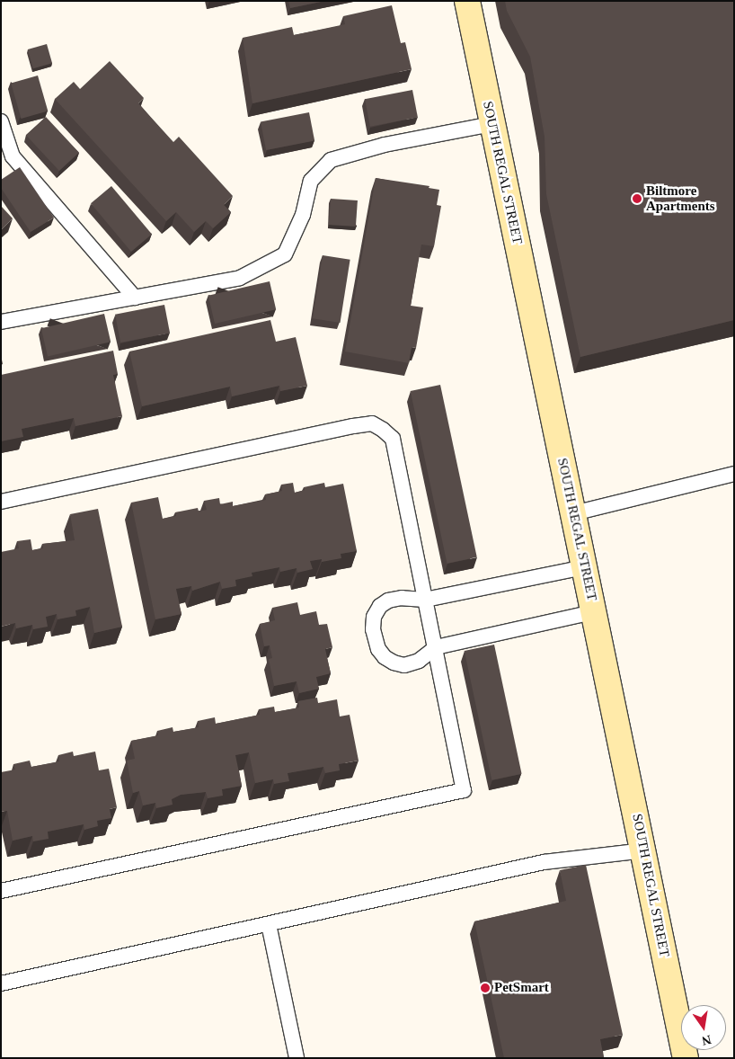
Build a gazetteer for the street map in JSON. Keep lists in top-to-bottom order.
{
  "streets": {
    "main road": ["SOUTH REGAL STREET"]
  },
  "places": ["Biltmore Apartments", "PetSmart"],
  "north": "bottom"
}
